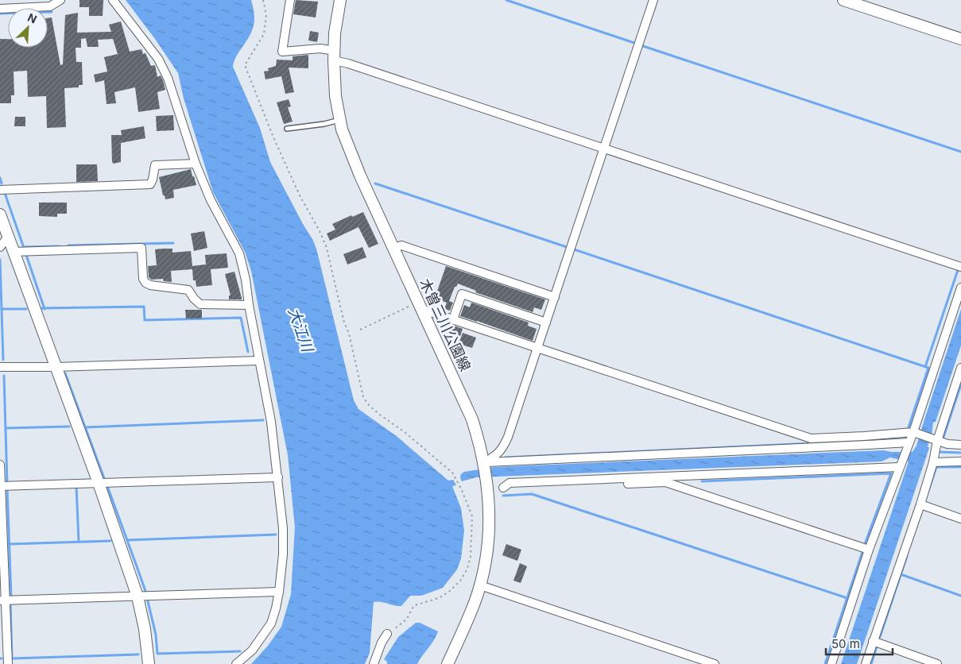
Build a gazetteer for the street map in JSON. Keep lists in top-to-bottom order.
{
  "streets": {
    "main road": ["木曽三川公園線"]
  },
  "water": ["大江川"],
  "scale_bar": "50 m",
  "north": "top right"
}
